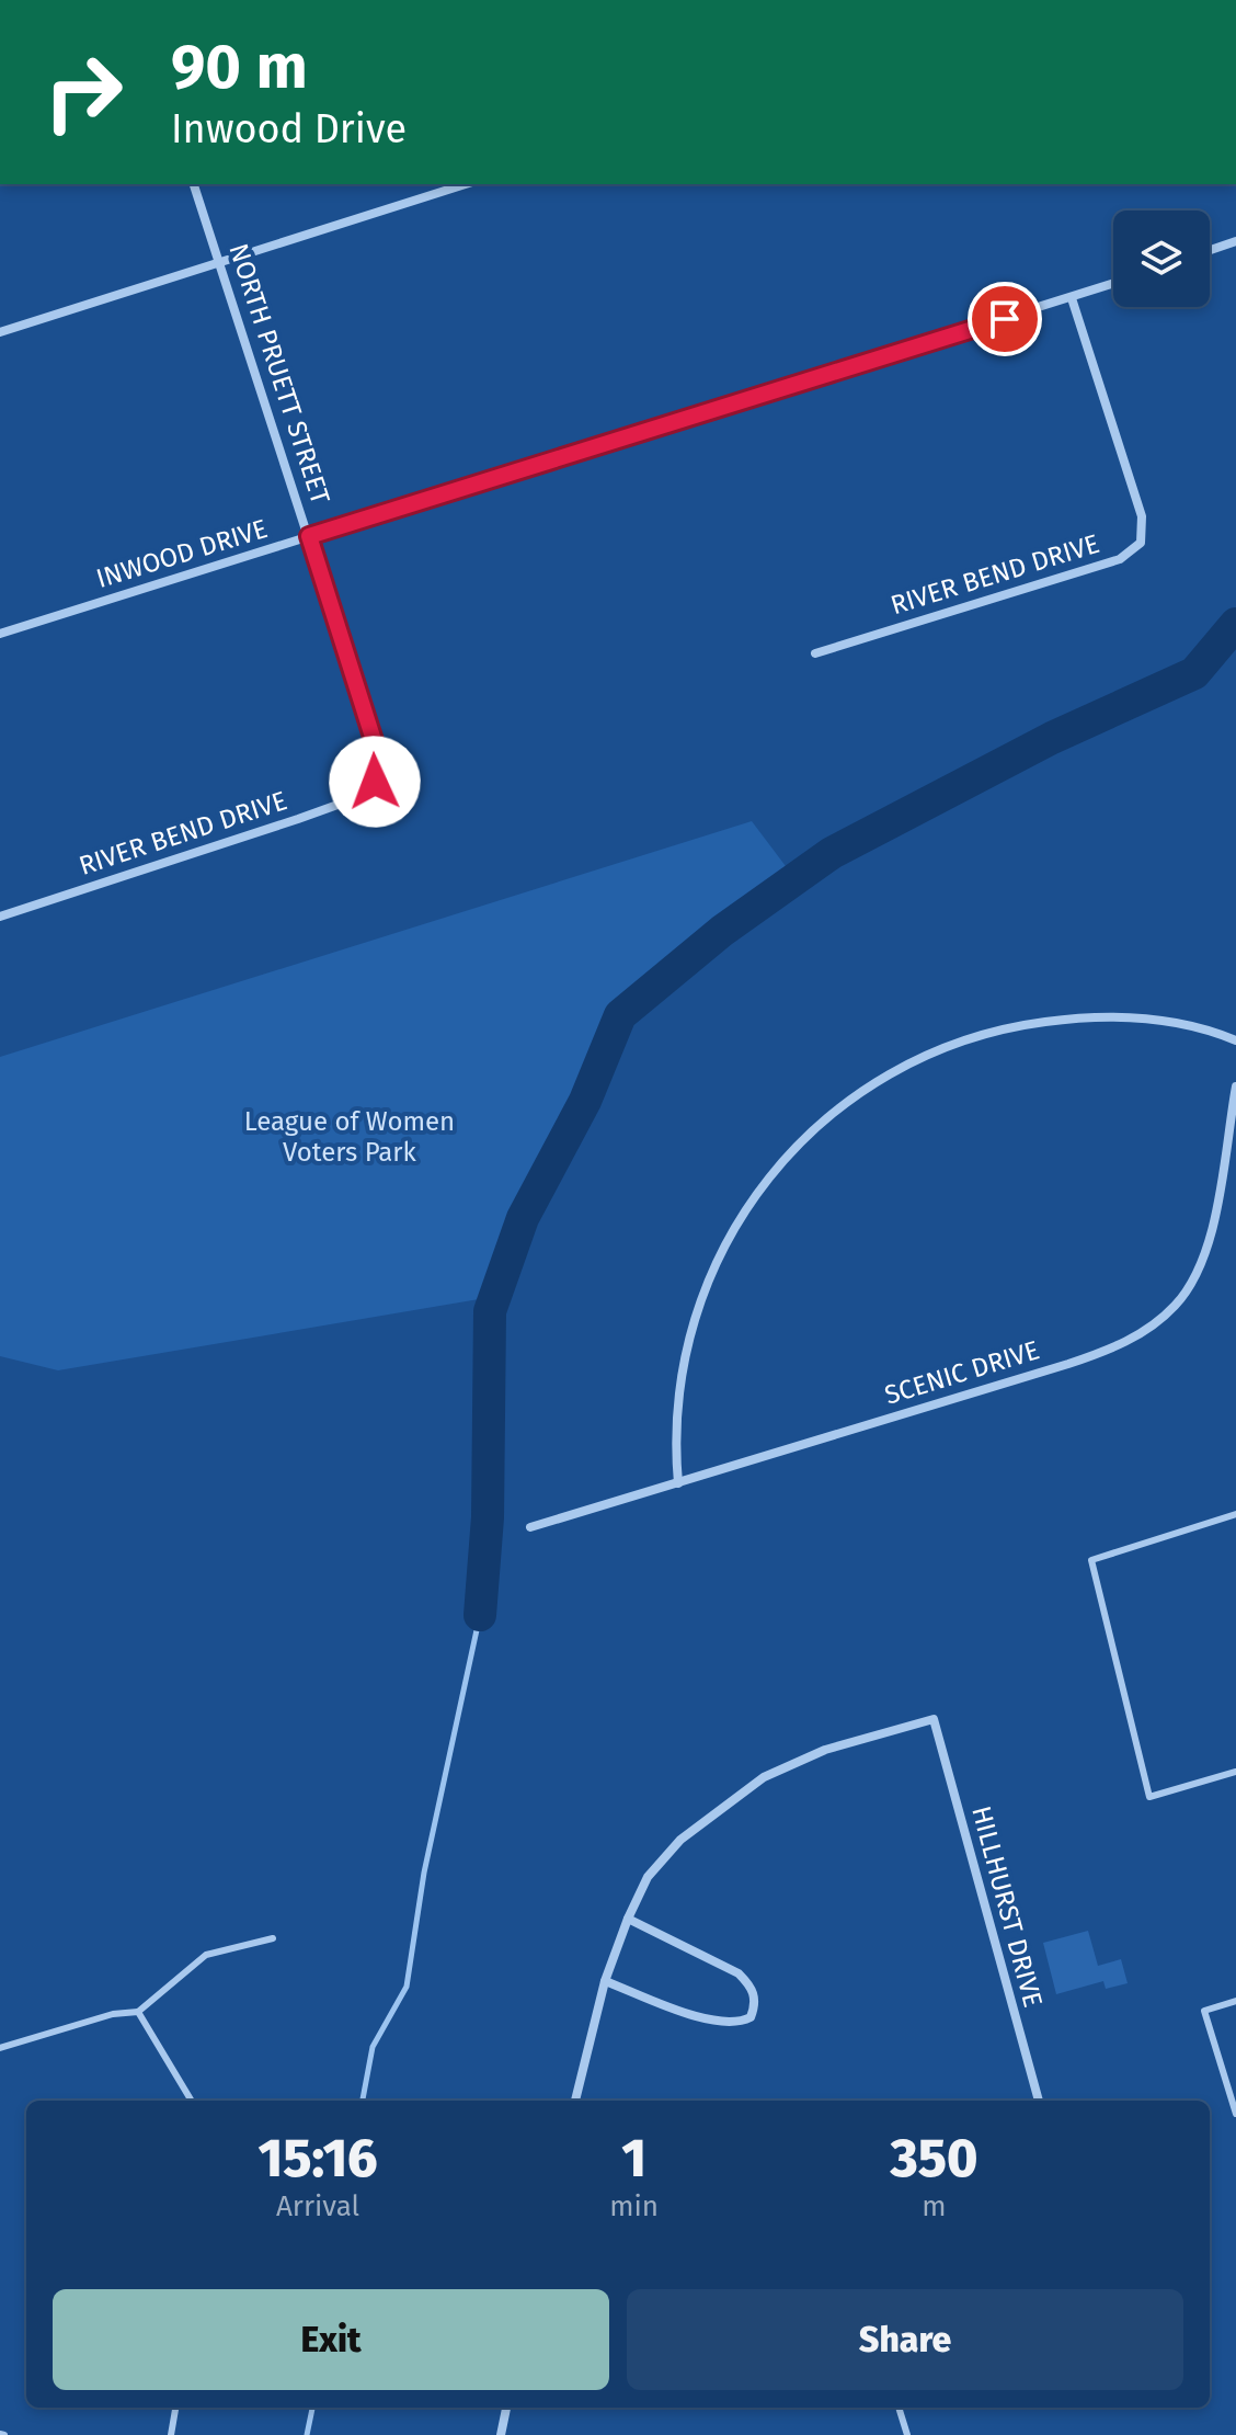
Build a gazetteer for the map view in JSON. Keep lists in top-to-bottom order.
{
  "streets": {
    "street": [
      "NORTH PRUETT STREET",
      "INWOOD DRIVE",
      "RIVER BEND DRIVE",
      "SCENIC DRIVE",
      "HILLHURST DRIVE"
    ]
  },
  "crossings": [
    ["NORTH PRUETT STREET", "INWOOD DRIVE"],
    ["NORTH PRUETT STREET", "RIVER BEND DRIVE"],
    ["INWOOD DRIVE", "RIVER BEND DRIVE"]
  ],
  "parks": ["League of Women Voters Park"],
  "page": {
    "turn": ["90 m", "Inwood Drive"],
    "eta": [
      "15:16",
      "Arrival",
      "1",
      "min",
      "350",
      "m"
    ],
    "buttons": ["Exit", "Share"]
  }
}
